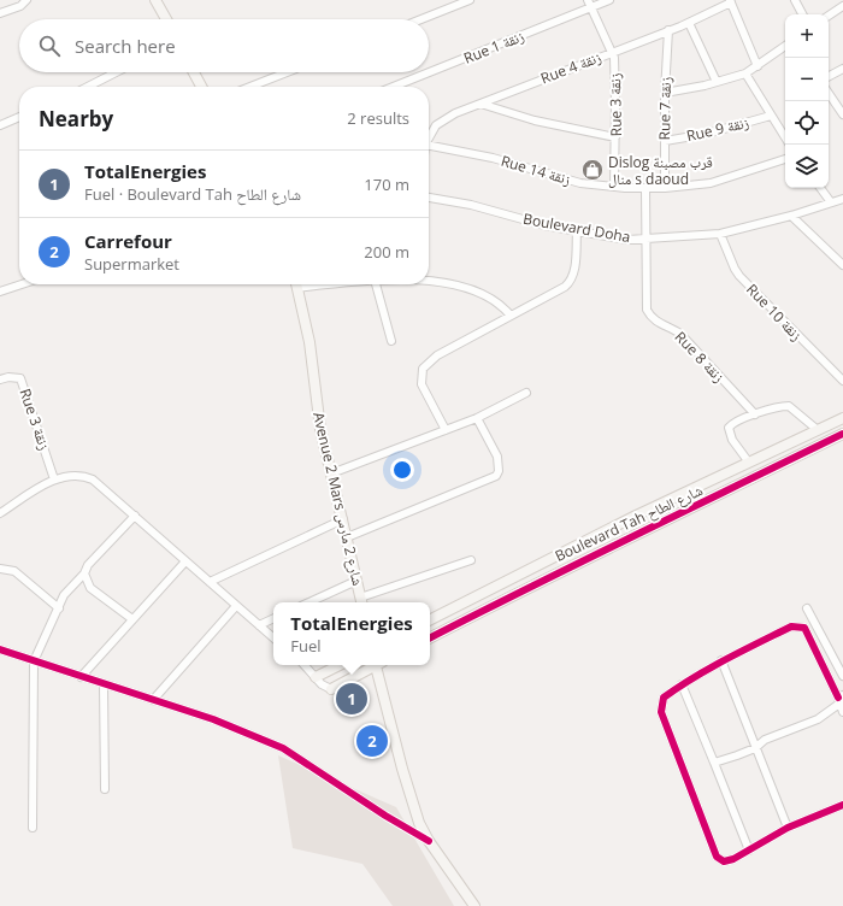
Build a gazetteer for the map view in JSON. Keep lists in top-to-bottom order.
{
  "streets": {
    "street": [
      "Rue 1 زنقة",
      "Rue 4 زنقة",
      "Rue 3 زنقة",
      "Rue 7 زنقة",
      "Rue 9 زنقة",
      "Rue 14 زنقة",
      "Boulevard Doha",
      "Rue 10 زنقة",
      "Rue 8 زنقة",
      "Avenue 2 Mars شارع 2 مارس",
      "Boulevard Tah شارع الطاح"
    ]
  },
  "crossings": [
    ["Rue 1 زنقة", "Rue 3 زنقة"],
    ["Rue 4 زنقة", "Rue 3 زنقة"],
    ["Rue 4 زنقة", "Rue 7 زنقة"],
    ["Rue 3 زنقة", "Rue 14 زنقة"],
    ["Rue 7 زنقة", "Rue 9 زنقة"],
    ["Rue 7 زنقة", "Rue 14 زنقة"],
    ["Rue 14 زنقة", "Rue 8 زنقة"],
    ["Boulevard Doha", "Rue 10 زنقة"],
    ["Boulevard Doha", "Rue 8 زنقة"]
  ],
  "places": {
    "shop": ["Dislog قرب مصبنة منال s daoud"]
  },
  "page": {
    "map_buttons": ["+", "−"],
    "search": "Search here",
    "heading": ["Nearby", "2 results"],
    "list": [
      {
        "mark": "1",
        "name": "TotalEnergies",
        "note": "Fuel · Boulevard Tah شارع الطاح",
        "value": "170 m"
      },
      {
        "mark": "2",
        "name": "Carrefour",
        "note": "Supermarket",
        "value": "200 m"
      }
    ],
    "popup": ["TotalEnergies", "Fuel"],
    "pins": ["1", "2"]
  }
}
